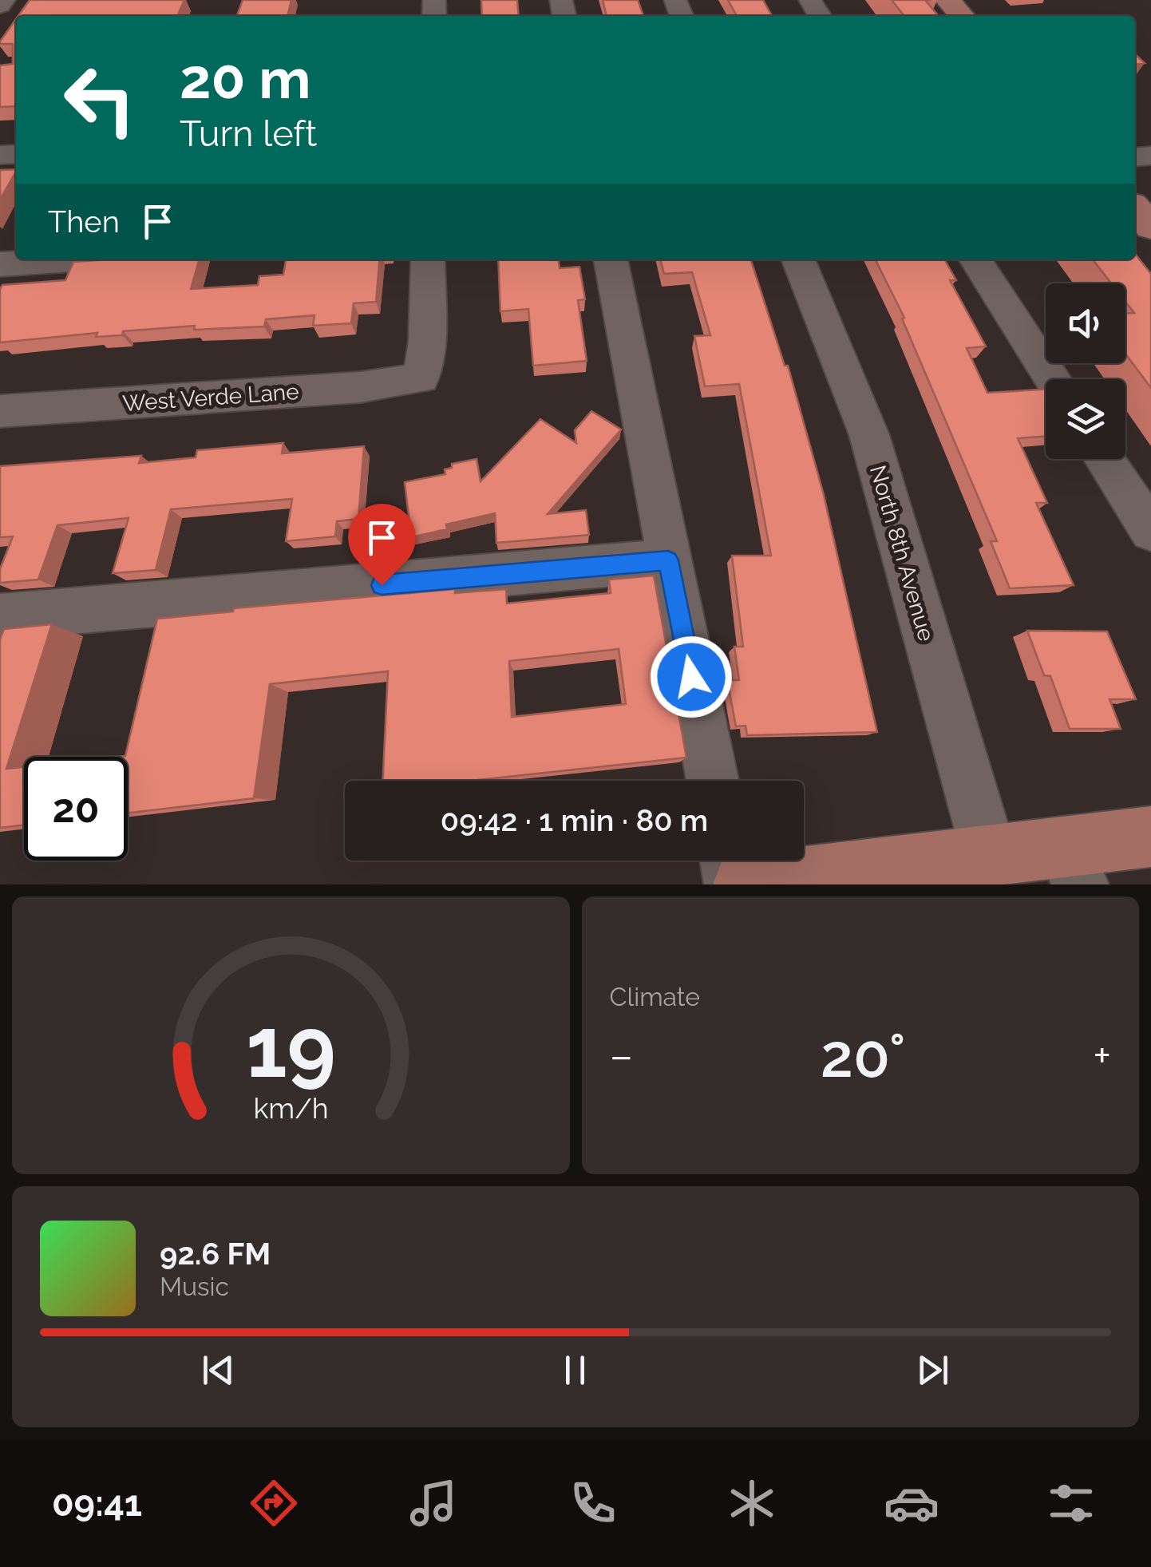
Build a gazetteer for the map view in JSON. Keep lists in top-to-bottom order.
{
  "streets": {
    "street": ["West Verde Lane", "North 8th Avenue"]
  },
  "page": {
    "turn": ["20 m", "Turn left"],
    "then": "Then",
    "limit": "20",
    "trip": "09:42 · 1 min · 80 m",
    "tile": "Climate",
    "heat": ["−", "20°", "+"],
    "song": ["92.6 FM", "Music"],
    "tabs": "09:41",
    "gauge": ["19", "km/h"]
  }
}
